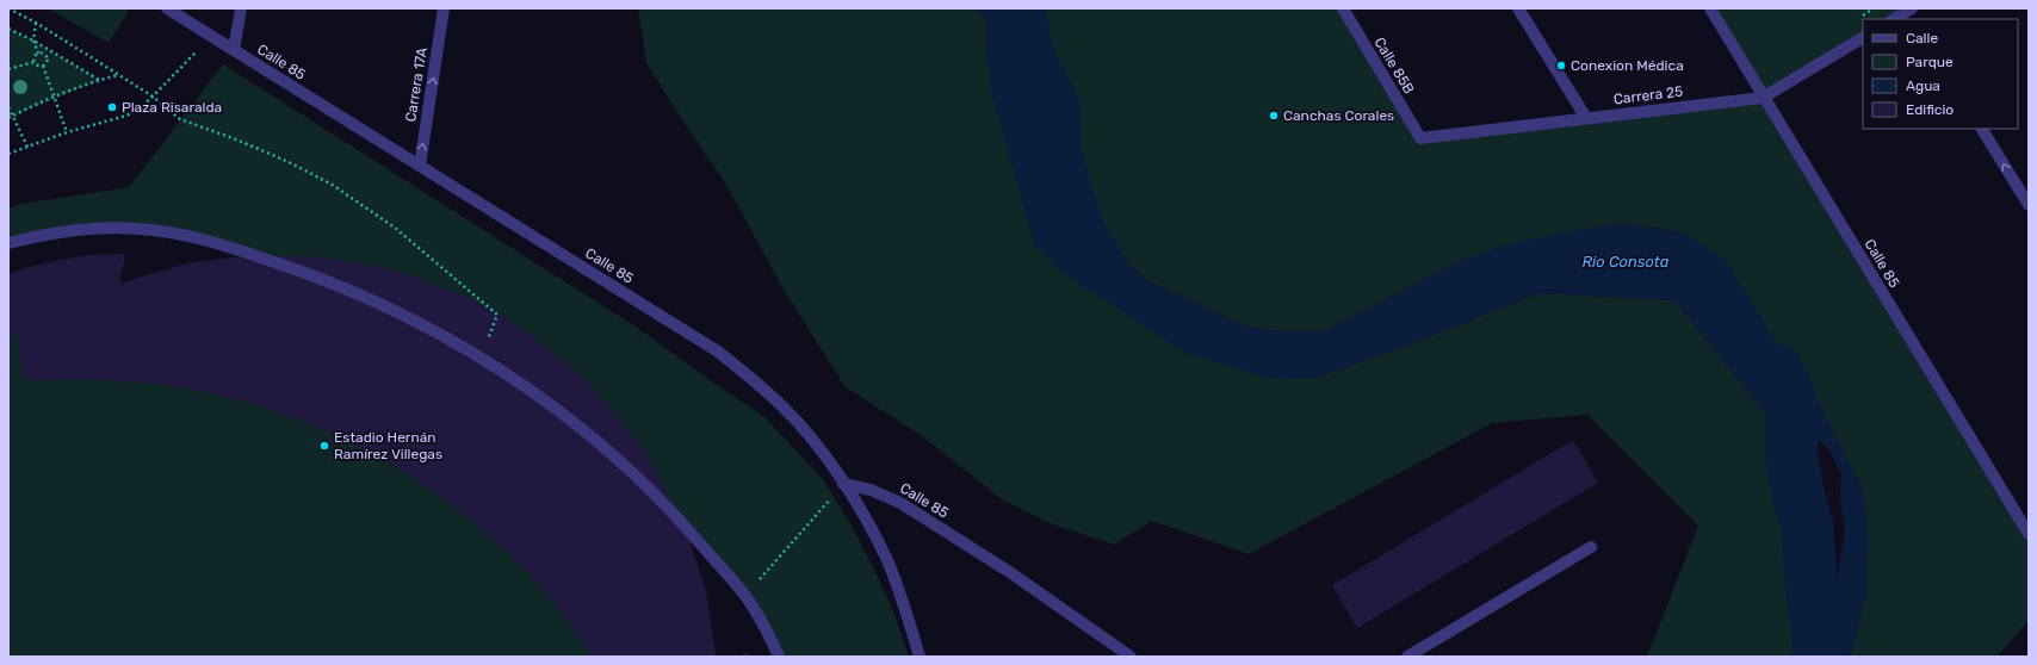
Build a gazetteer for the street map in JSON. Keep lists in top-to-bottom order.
{
  "streets": {
    "street": [
      "Calle 85",
      "Calle 85B",
      "Carrera 17A",
      "Carrera 25"
    ]
  },
  "crossings": [
    ["Calle 85", "Carrera 17A"],
    ["Calle 85", "Carrera 25"],
    ["Calle 85B", "Carrera 25"]
  ],
  "one_way": ["Carrera 17A"],
  "water": ["Rio Consota"],
  "places": [
    "Conexion Médica",
    "Plaza Risaralda",
    "Canchas Corales",
    "Estadio Hernán Ramírez Villegas"
  ],
  "legend": [
    "Calle",
    "Parque",
    "Agua",
    "Edificio"
  ]
}
